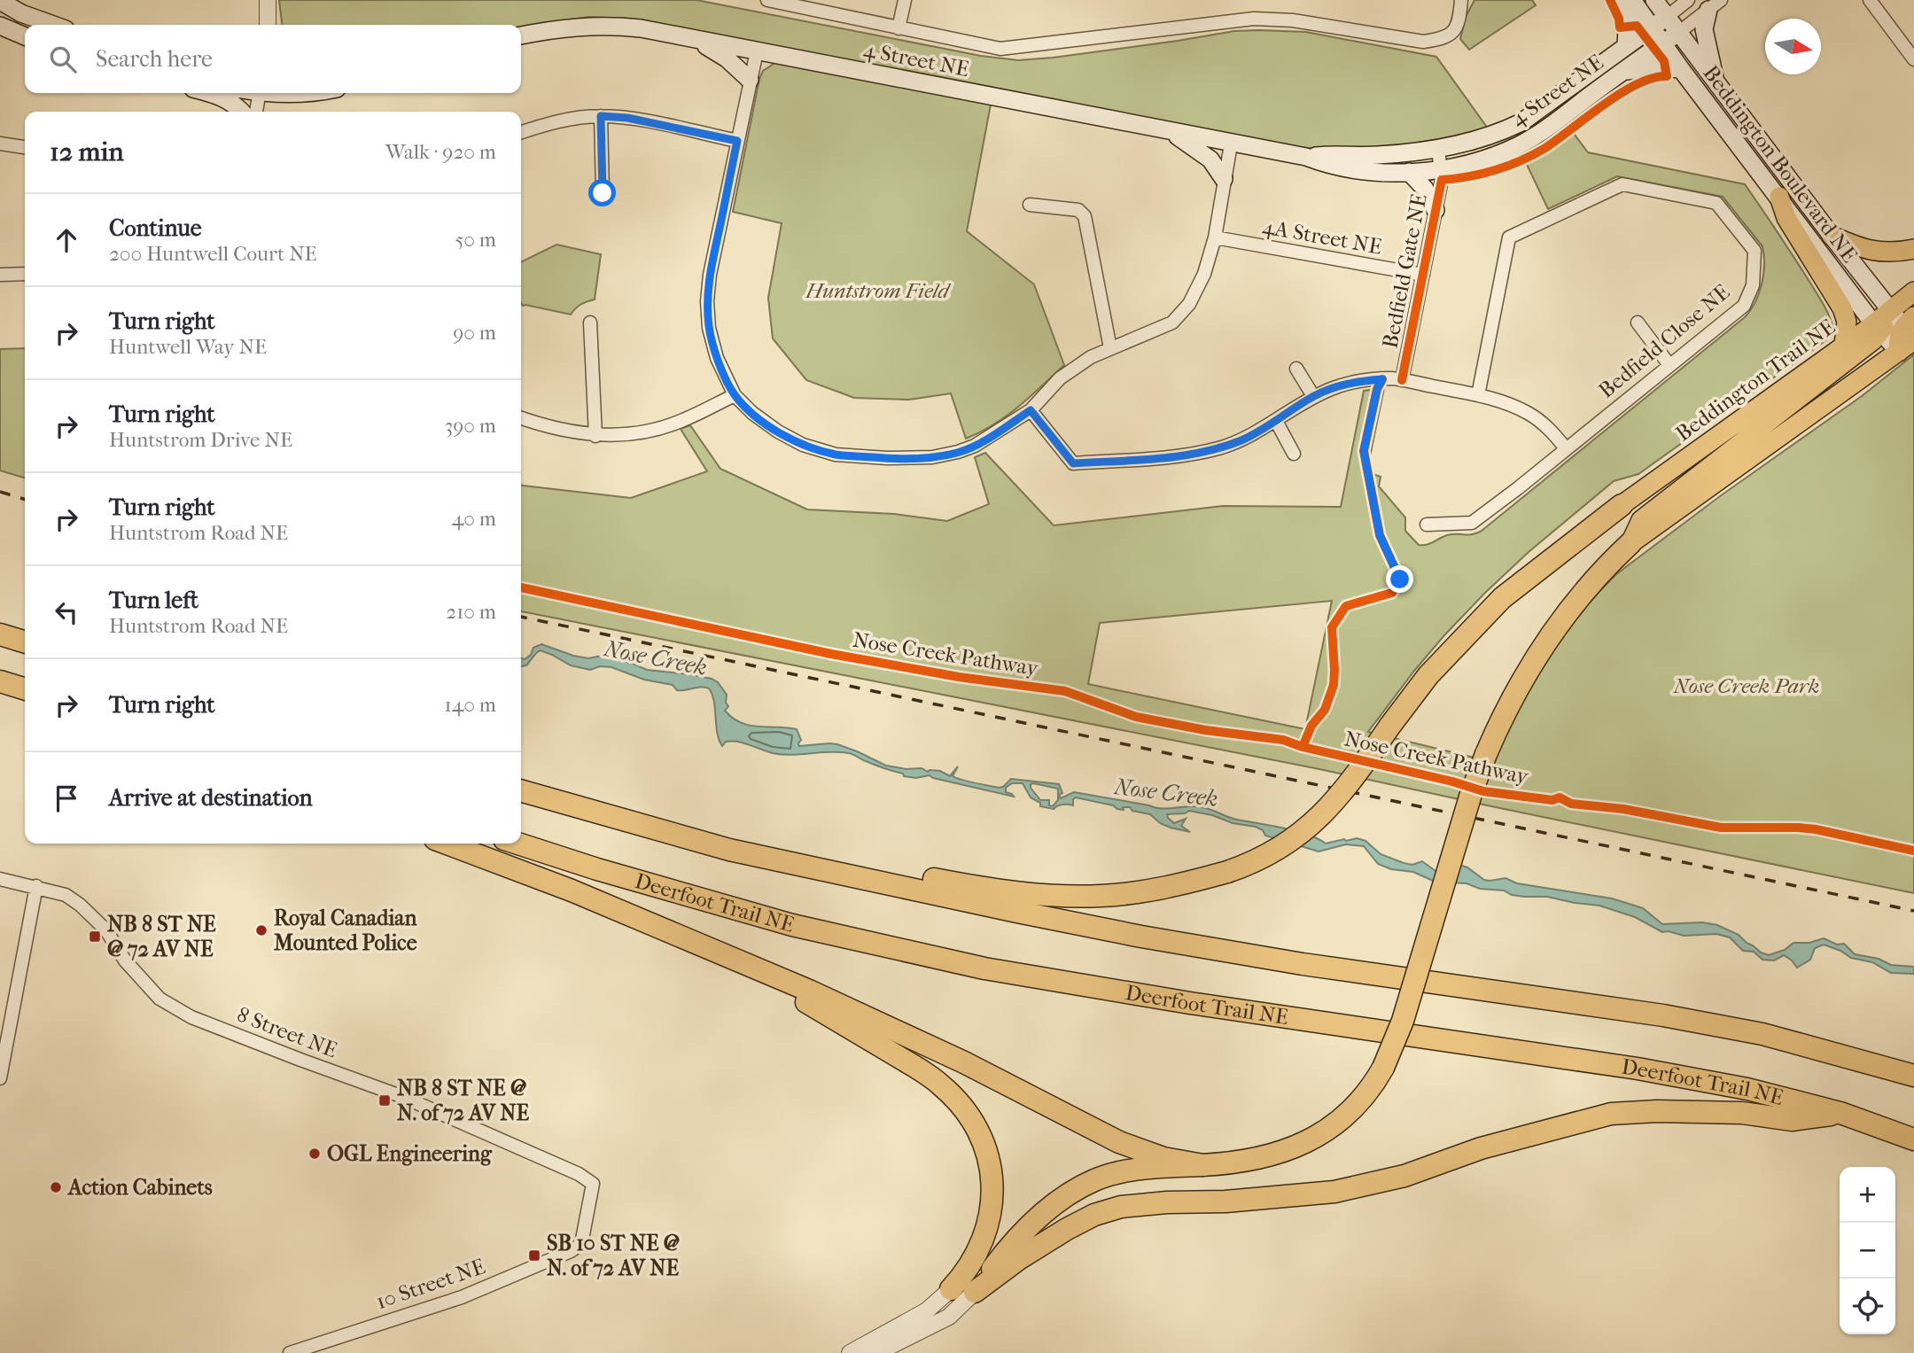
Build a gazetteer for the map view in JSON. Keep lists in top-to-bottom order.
{
  "streets": {
    "highway": ["Deerfoot Trail NE"],
    "main road": ["4 Street NE", "Beddington Boulevard NE", "Beddington Trail NE"],
    "street": [
      "4A Street NE",
      "Bedfield Gate NE",
      "Bedfield Close NE",
      "8 Street NE",
      "10 Street NE"
    ],
    "cycle path": ["Nose Creek Pathway"]
  },
  "crossings": [
    ["4 Street NE", "Beddington Boulevard NE"],
    ["4 Street NE", "Bedfield Gate NE"],
    ["Beddington Boulevard NE", "Beddington Trail NE"],
    ["4A Street NE", "Bedfield Gate NE"],
    ["8 Street NE", "10 Street NE"]
  ],
  "water": ["Nose Creek"],
  "parks": ["Huntstrom Field", "Nose Creek Park"],
  "places": {
    "other": ["Royal Canadian Mounted Police", "OGL Engineering", "Action Cabinets"],
    "transit": ["NB 8 ST NE @ 72 AV NE", "NB 8 ST NE @ N. of 72 AV NE", "SB 10 ST NE @ N. of 72 AV NE"]
  },
  "north": "right",
  "page": {
    "search": "Search here",
    "heading": ["12 min", "Walk · 920 m"],
    "list": [
      ["Continue", "200 Huntwell Court NE", "50 m"],
      ["Turn right", "Huntwell Way NE", "90 m"],
      ["Turn right", "Huntstrom Drive NE", "390 m"],
      ["Turn right", "Huntstrom Road NE", "40 m"],
      ["Turn left", "Huntstrom Road NE", "210 m"],
      ["Turn right", "140 m"],
      "Arrive at destination"
    ],
    "map_buttons": ["+", "−"]
  }
}
